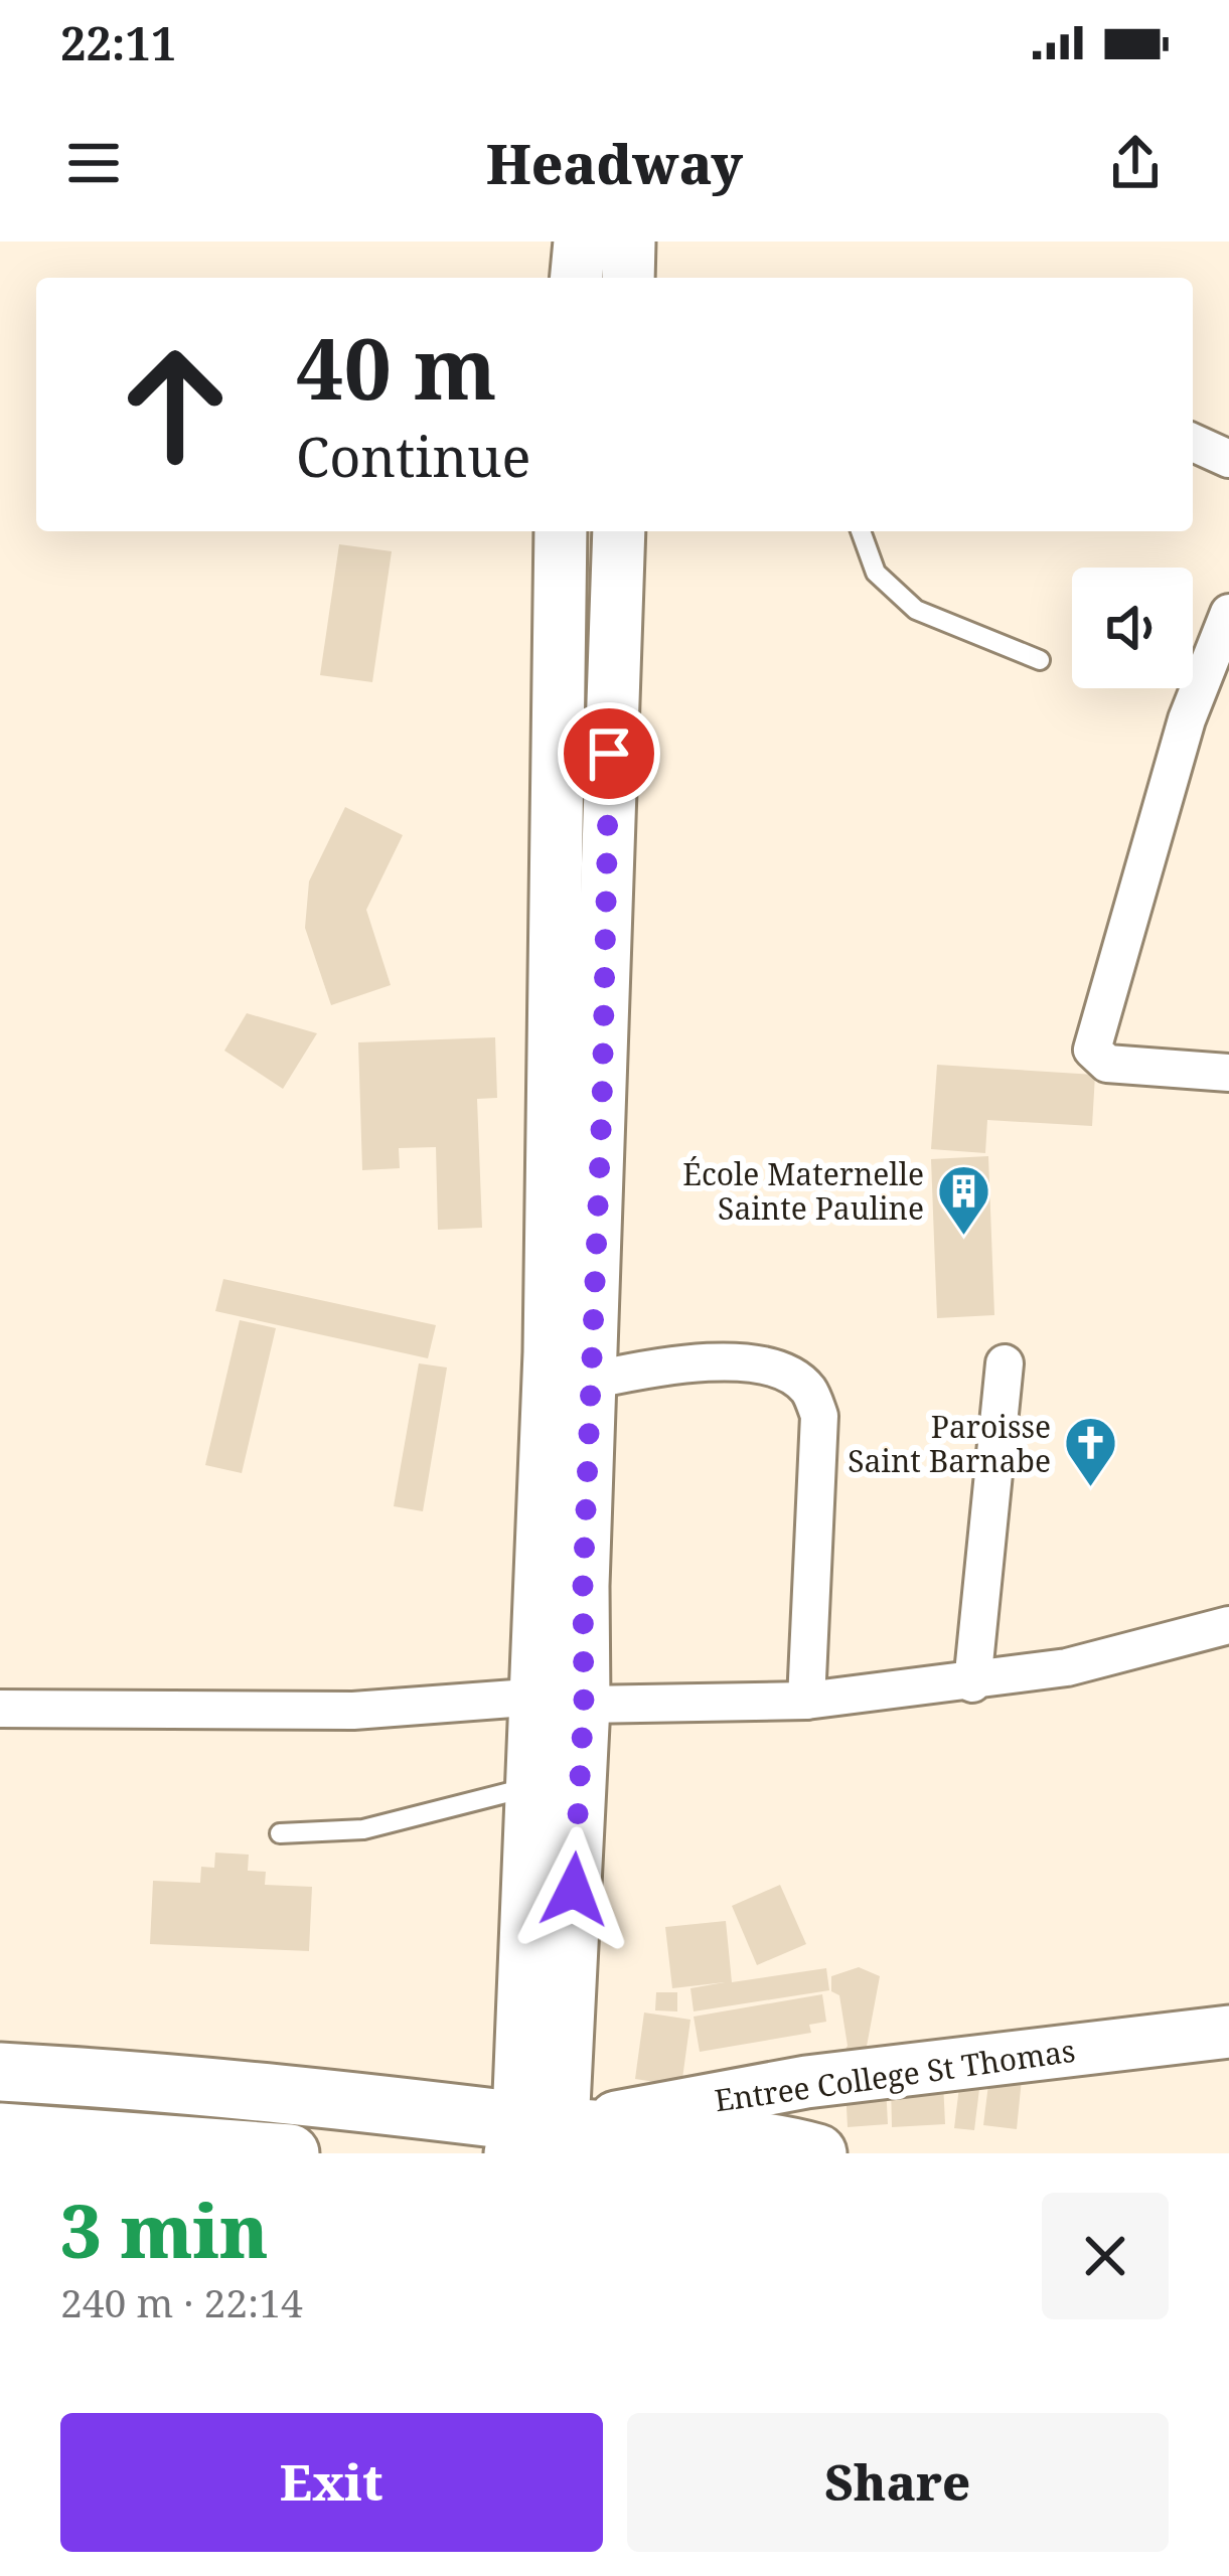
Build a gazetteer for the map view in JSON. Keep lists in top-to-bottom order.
{
  "streets": {
    "street": ["Entree College St Thomas"]
  },
  "places": {
    "building": ["École Maternelle Sainte Pauline"],
    "church": ["Paroisse Saint Barnabe"]
  },
  "page": {
    "status": "22:11",
    "header": "Headway",
    "turn": ["40 m", "Continue"],
    "heading": ["3 min", "240 m · 22:14"],
    "buttons": ["Exit", "Share"]
  }
}
